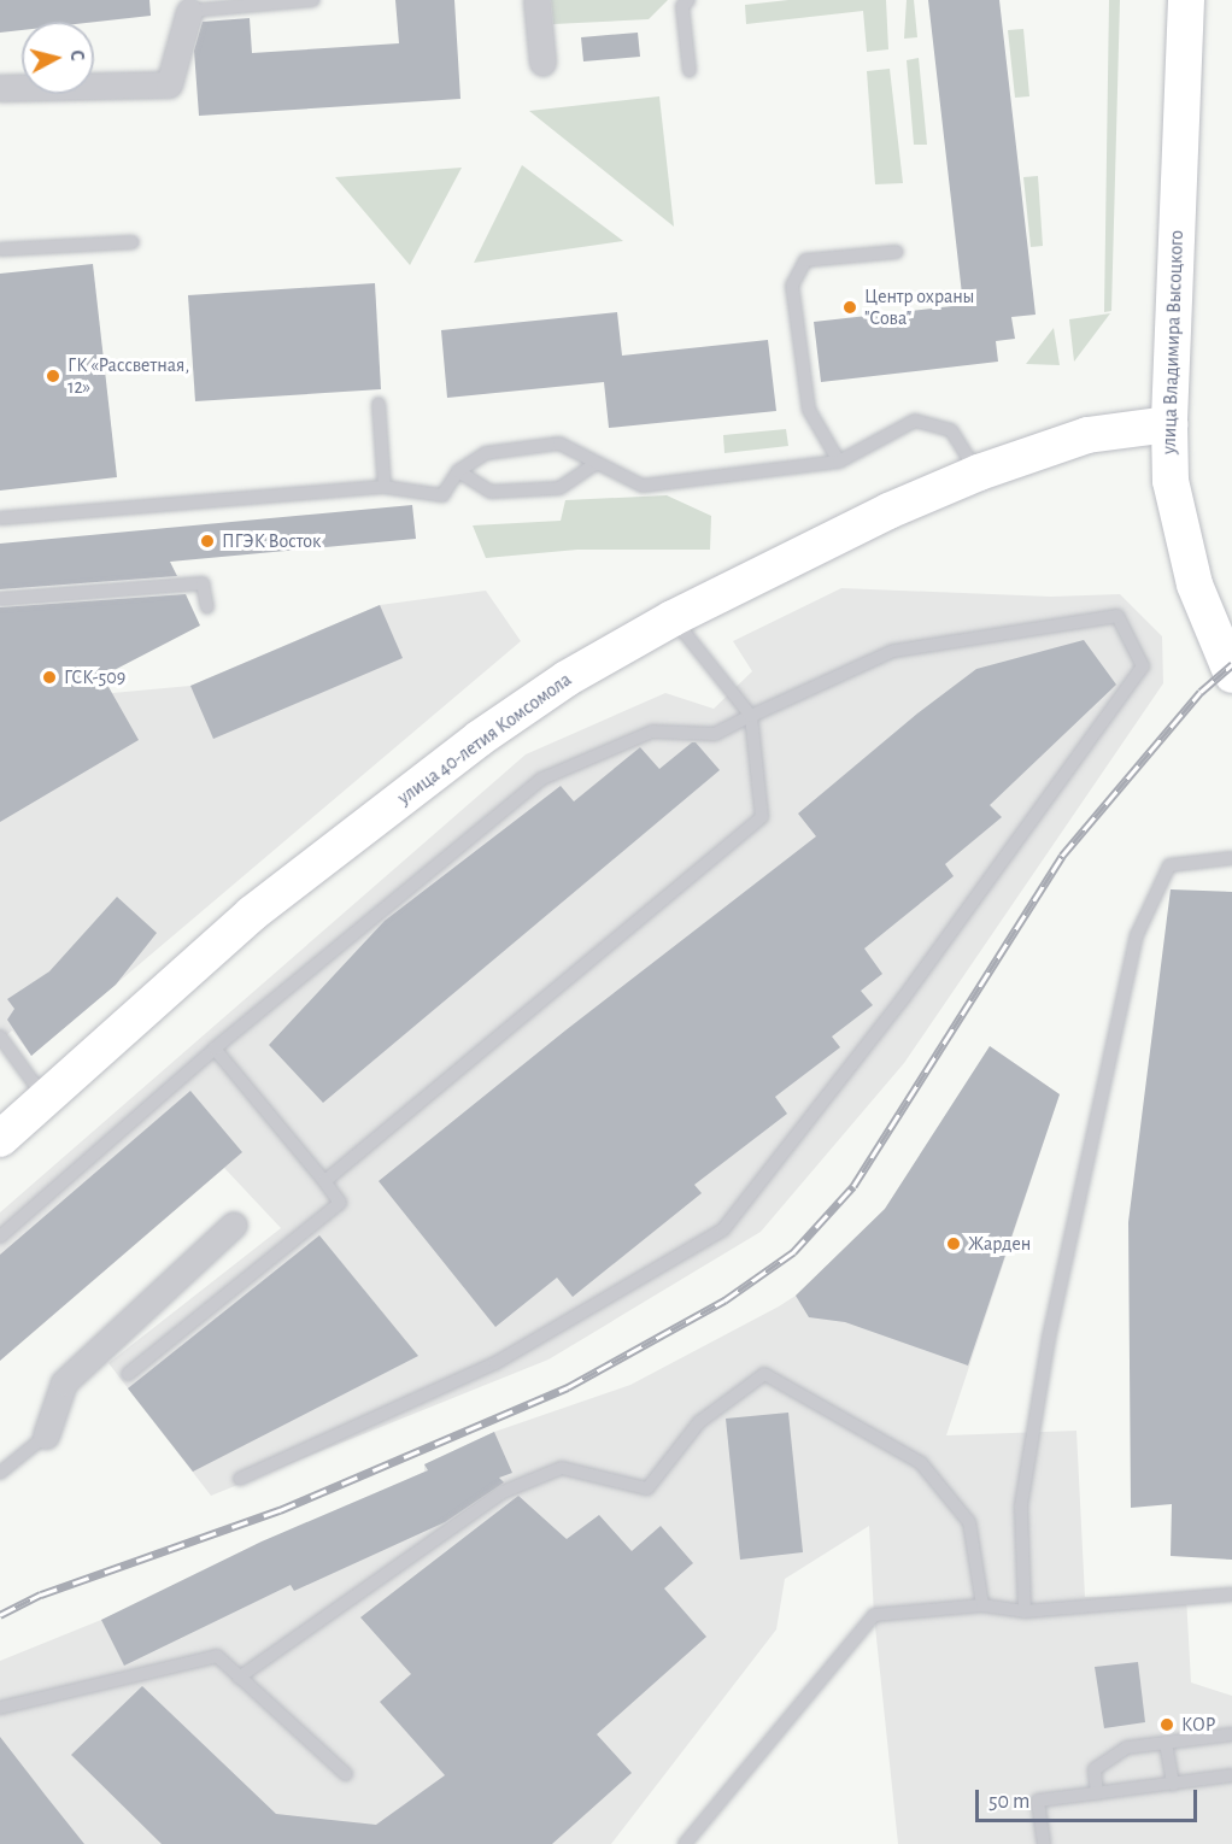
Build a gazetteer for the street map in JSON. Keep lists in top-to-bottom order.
{
  "streets": {
    "main road": ["улица Владимира Высоцкого", "улица 40-летия Комсомола"]
  },
  "crossings": [
    ["улица Владимира Высоцкого", "улица 40-летия Комсомола"]
  ],
  "places": [
    "Центр охраны \"Сова\"",
    "ГК «Рассветная, 12»",
    "ПГЭК Восток",
    "ГСК-509",
    "Жарден",
    "КОР"
  ],
  "scale_bar": "50 m",
  "north": "right"
}
